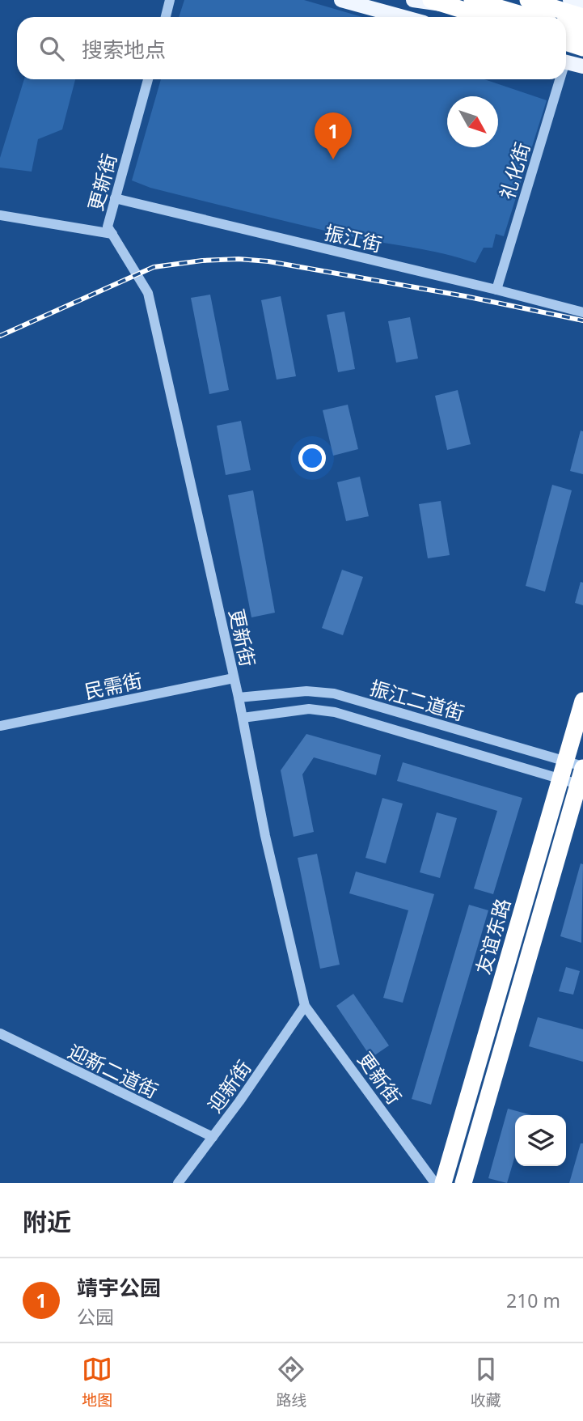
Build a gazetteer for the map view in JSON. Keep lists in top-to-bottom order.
{
  "streets": {
    "highway": ["友谊东路"],
    "street": [
      "礼化街",
      "更新街",
      "振江街",
      "民需街",
      "振江二道街",
      "迎新二道街",
      "迎新街"
    ]
  },
  "crossings": [
    ["礼化街", "振江街"],
    ["更新街", "振江街"],
    ["更新街", "民需街"],
    ["更新街", "振江二道街"],
    ["更新街", "迎新街"],
    ["振江二道街", "友谊东路"],
    ["迎新二道街", "迎新街"]
  ],
  "north": "bottom right",
  "page": {
    "search": "搜索地点",
    "pins": "1",
    "heading": "附近",
    "list": [
      {
        "mark": "1",
        "name": "靖宇公园",
        "note": "公园",
        "value": "210 m"
      }
    ],
    "nav": ["地图", "路线", "收藏"]
  }
}
